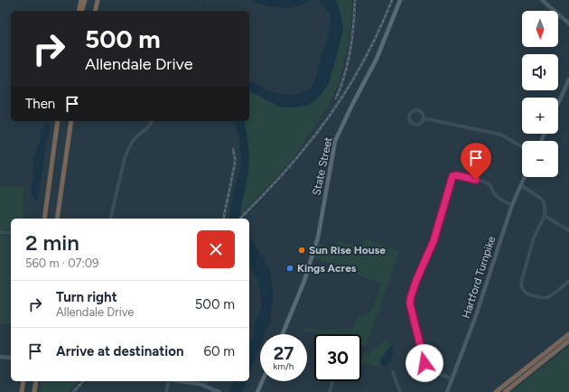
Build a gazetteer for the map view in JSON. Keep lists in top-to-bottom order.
{
  "streets": {
    "main road": ["State Street", "Hartford Turnpike"]
  },
  "places": ["Sun Rise House", "Kings Acres"],
  "north": "bottom",
  "page": {
    "map_buttons": ["+", "−"],
    "turn": ["500 m", "Allendale Drive"],
    "then": "Then",
    "heading": ["2 min", "560 m · 07:09"],
    "list": [
      {
        "name": "Turn right",
        "note": "Allendale Drive",
        "value": "500 m"
      },
      {
        "name": "Arrive at destination",
        "value": "60 m"
      }
    ],
    "speed": "27 km/h",
    "limit": "30"
  }
}
